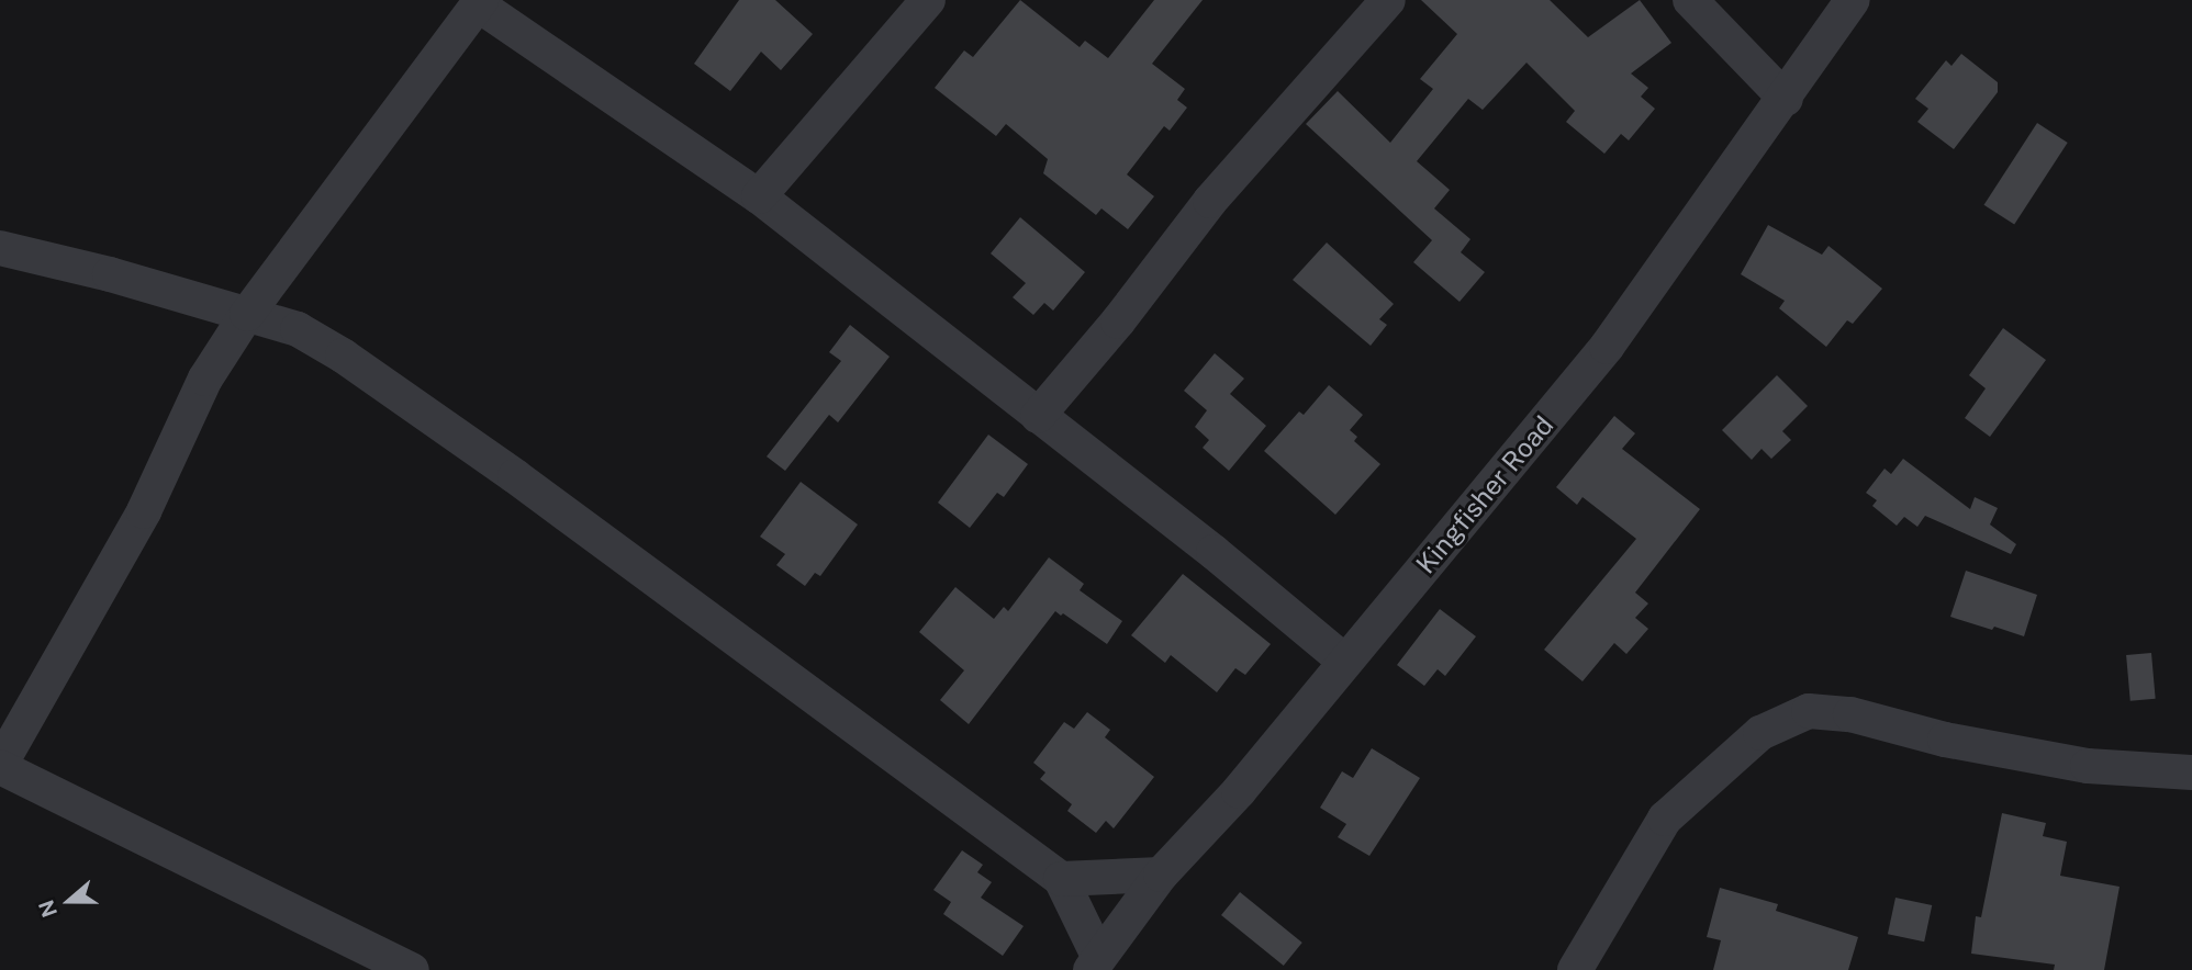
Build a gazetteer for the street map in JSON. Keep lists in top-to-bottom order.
{
  "streets": {
    "street": ["Kingfisher Road"]
  },
  "north": "left"
}
